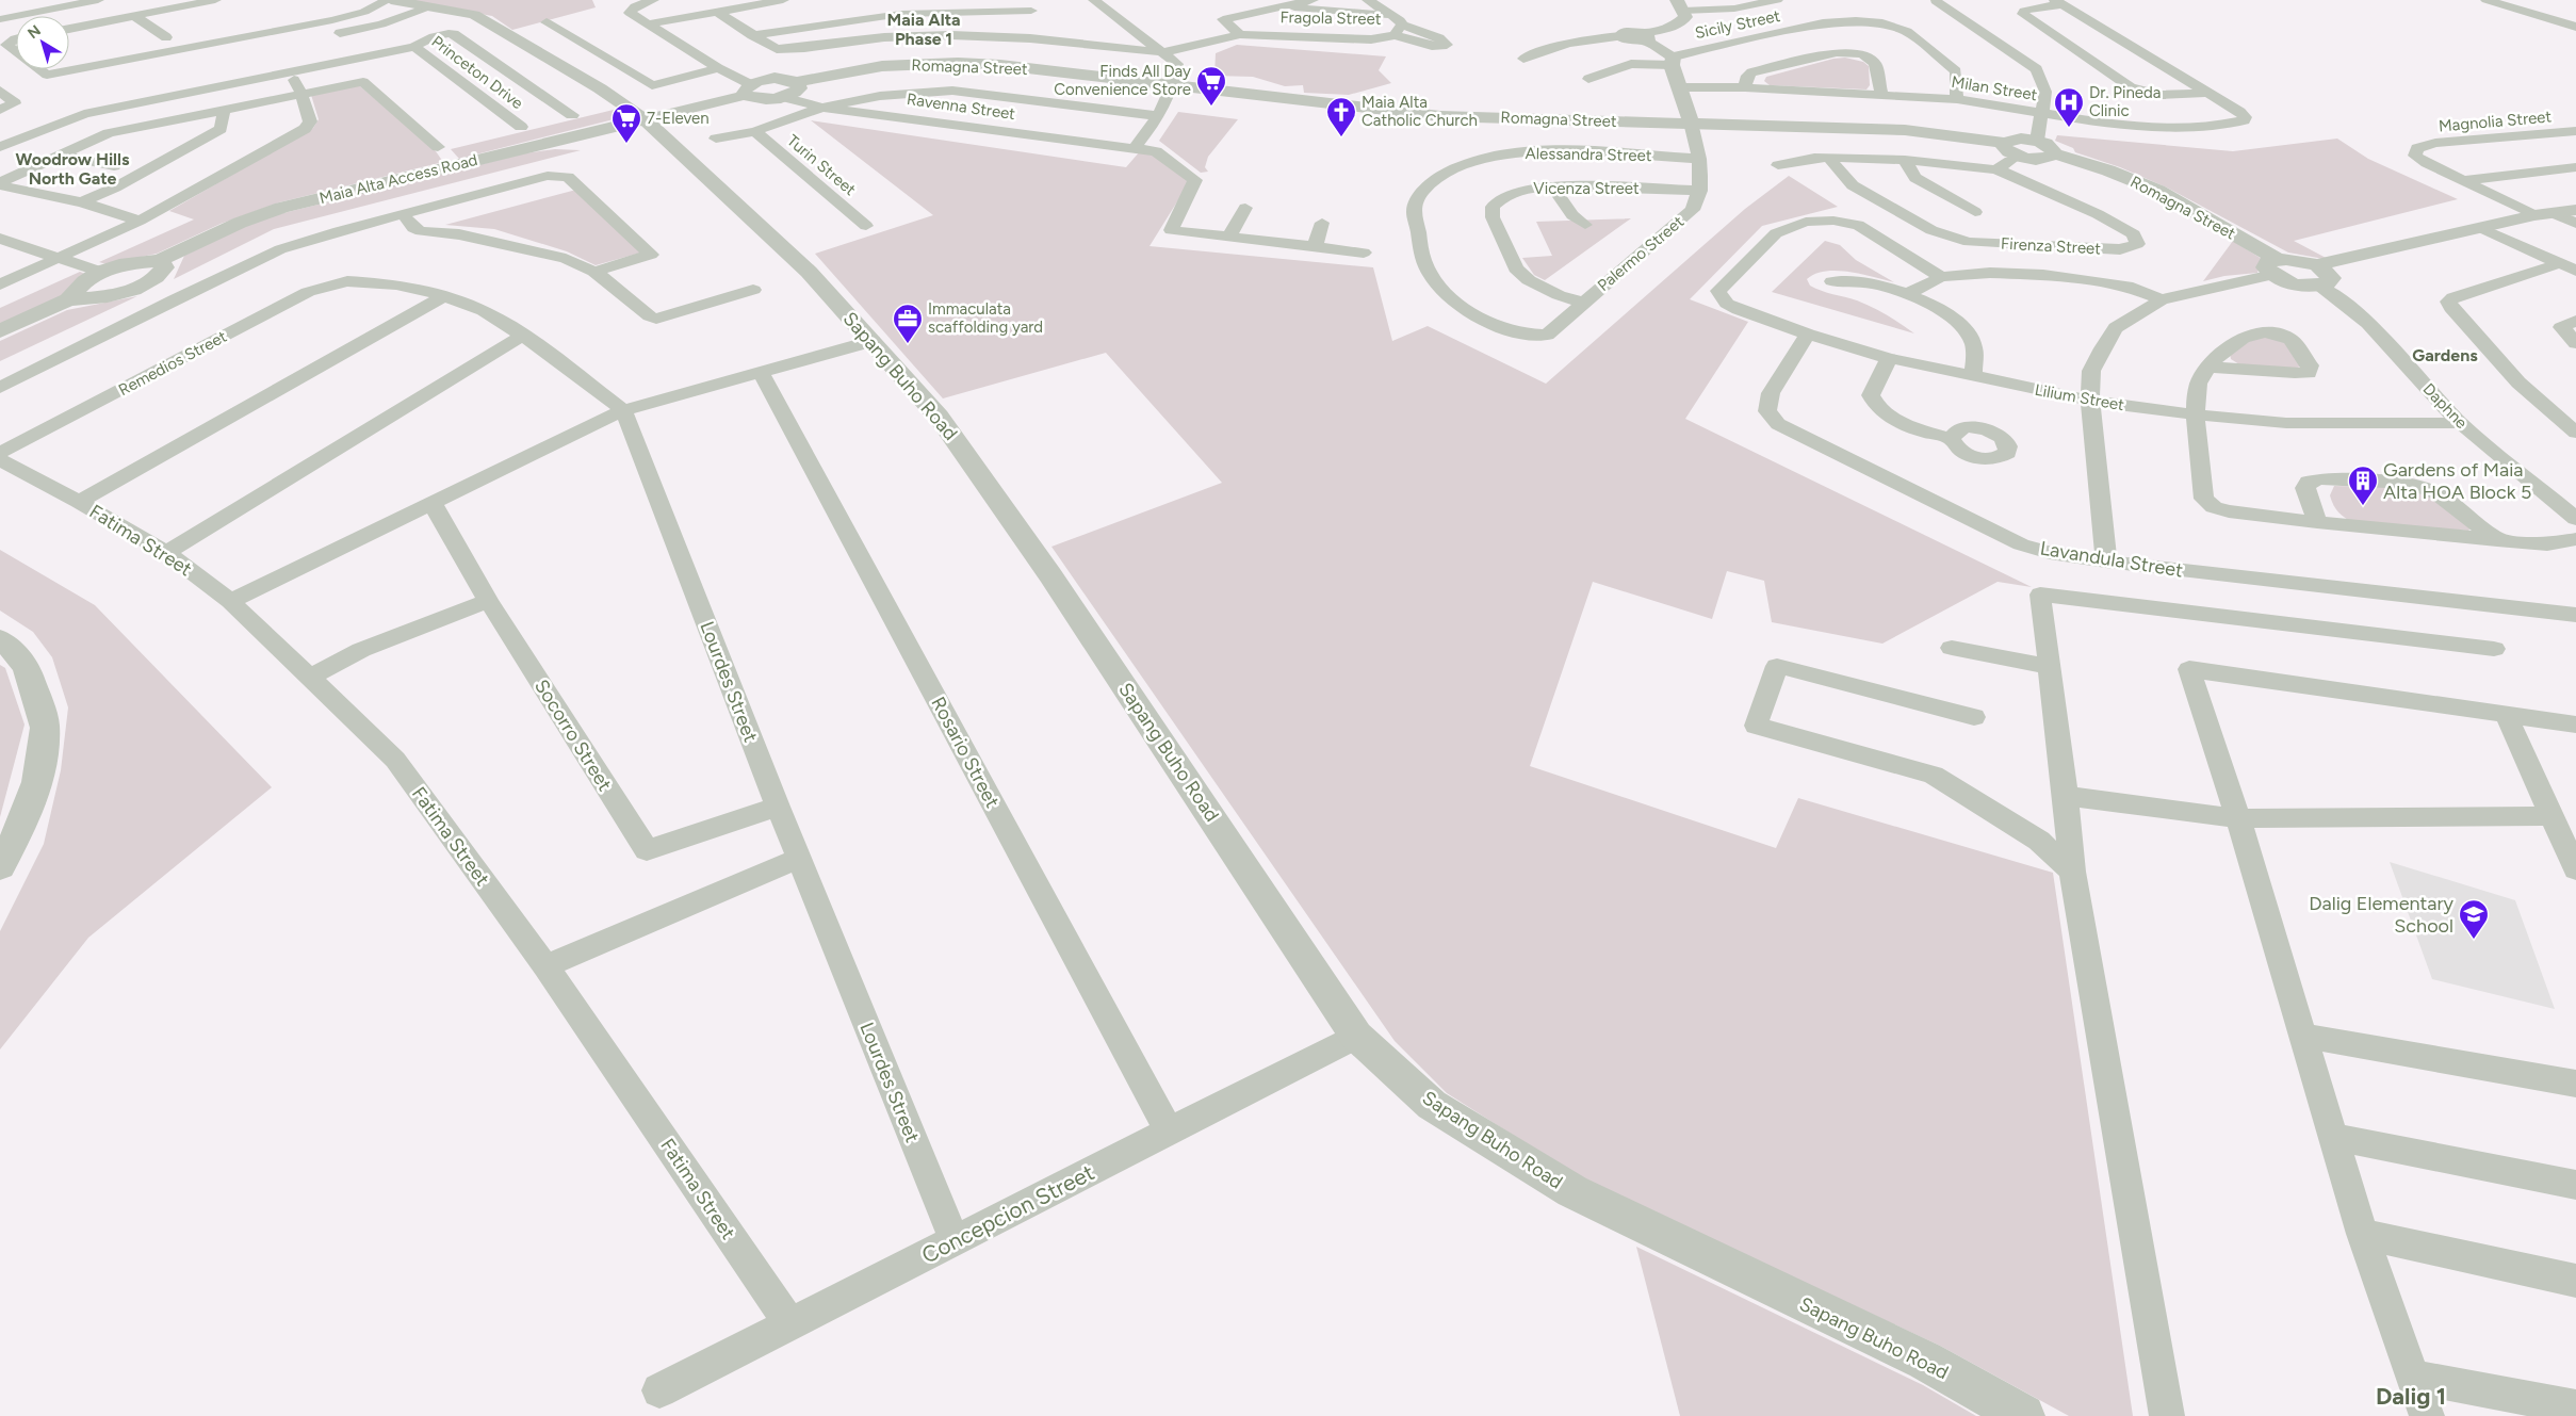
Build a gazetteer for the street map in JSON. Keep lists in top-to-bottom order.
{
  "streets": {
    "street": [
      "Fragola Street",
      "Sicily Street",
      "Romagna Street",
      "Princeton Drive",
      "Milan Street",
      "Ravenna Street",
      "Magnolia Street",
      "Alessandra Street",
      "Turin Street",
      "Maia Alta Access Road",
      "Vicenza Street",
      "Firenza Street",
      "Palermo Street",
      "Remedios Street",
      "Sapang Buho Road",
      "Lilium Street",
      "Daphne",
      "Fatima Street",
      "Lavandula Street",
      "Lourdes Street",
      "Socorro Street",
      "Rosario Street",
      "Concepcion Street"
    ]
  },
  "crossings": [
    ["Sicily Street", "Milan Street"],
    ["Romagna Street", "Palermo Street"],
    ["Romagna Street", "Daphne"],
    ["Alessandra Street", "Palermo Street"],
    ["Maia Alta Access Road", "Sapang Buho Road"],
    ["Vicenza Street", "Palermo Street"],
    ["Sapang Buho Road", "Concepcion Street"],
    ["Lilium Street", "Daphne"],
    ["Lilium Street", "Lavandula Street"],
    ["Fatima Street", "Concepcion Street"],
    ["Lourdes Street", "Socorro Street"],
    ["Lourdes Street", "Concepcion Street"],
    ["Rosario Street", "Concepcion Street"]
  ],
  "districts": [
    "Maia Alta Phase 1",
    "Woodrow Hills North Gate",
    "Gardens",
    "Dalig 1"
  ],
  "places": {
    "supermarket": ["Finds All Day Convenience Store", "7-Eleven"],
    "hospital": ["Dr. Pineda Clinic"],
    "church": ["Maia Alta Catholic Church"],
    "office": ["Immaculata scaffolding yard"],
    "building": ["Gardens of Maia Alta HOA Block 5"],
    "school or university": ["Dalig Elementary School"]
  },
  "north": "top left"
}
